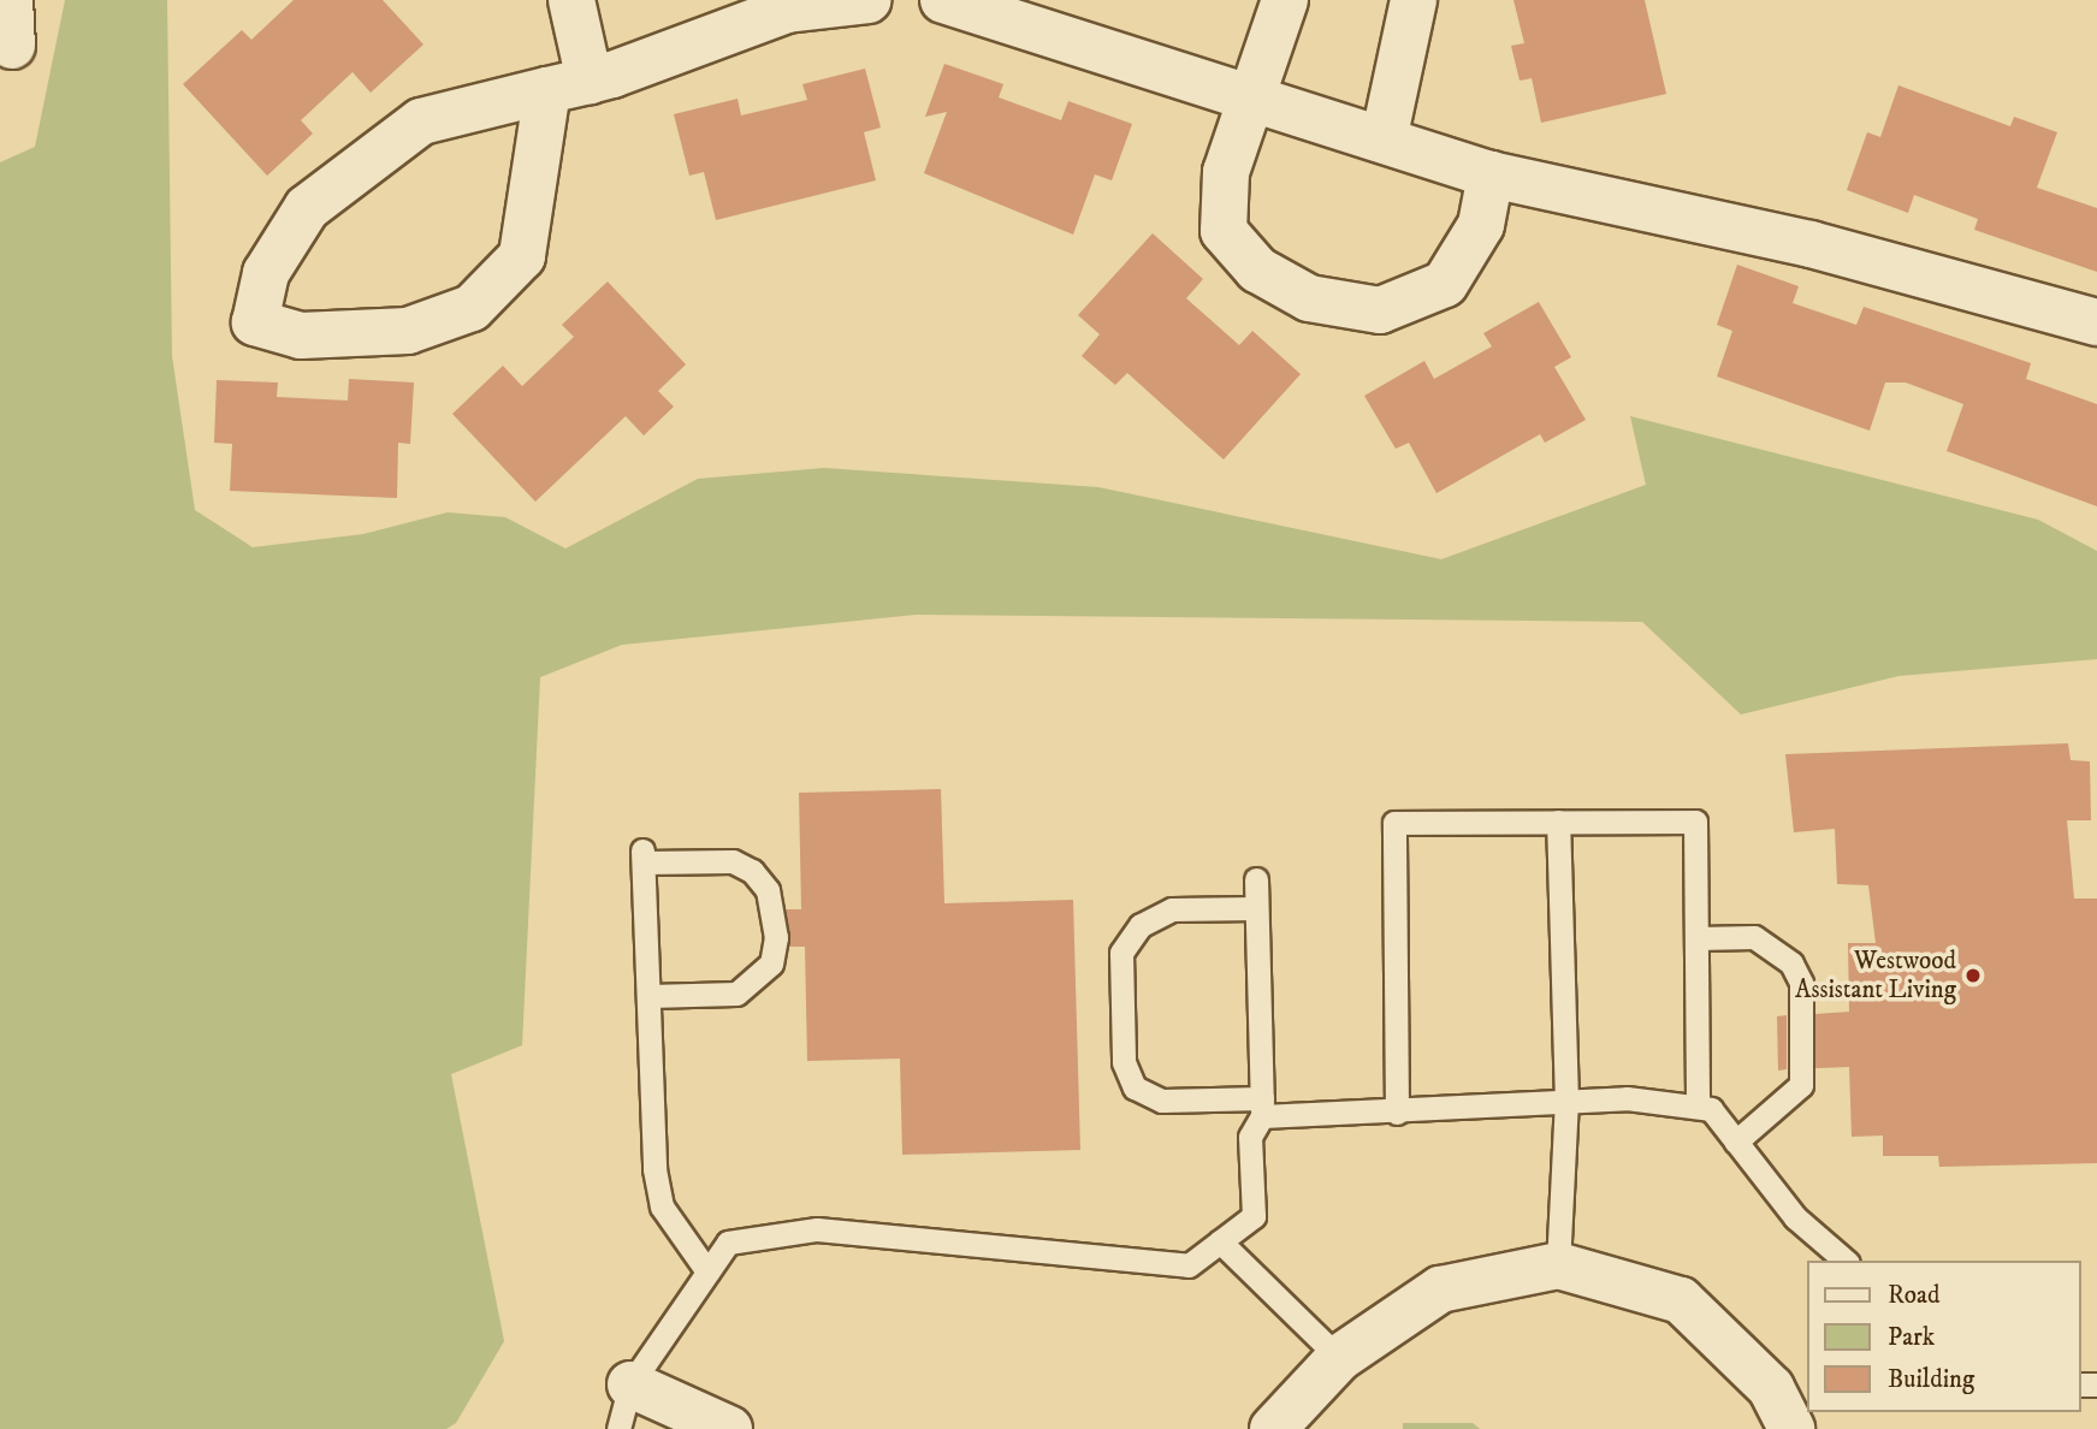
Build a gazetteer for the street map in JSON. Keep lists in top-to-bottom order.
{
  "places": ["Westwood Assistant Living"],
  "legend": ["Road", "Park", "Building"]
}
